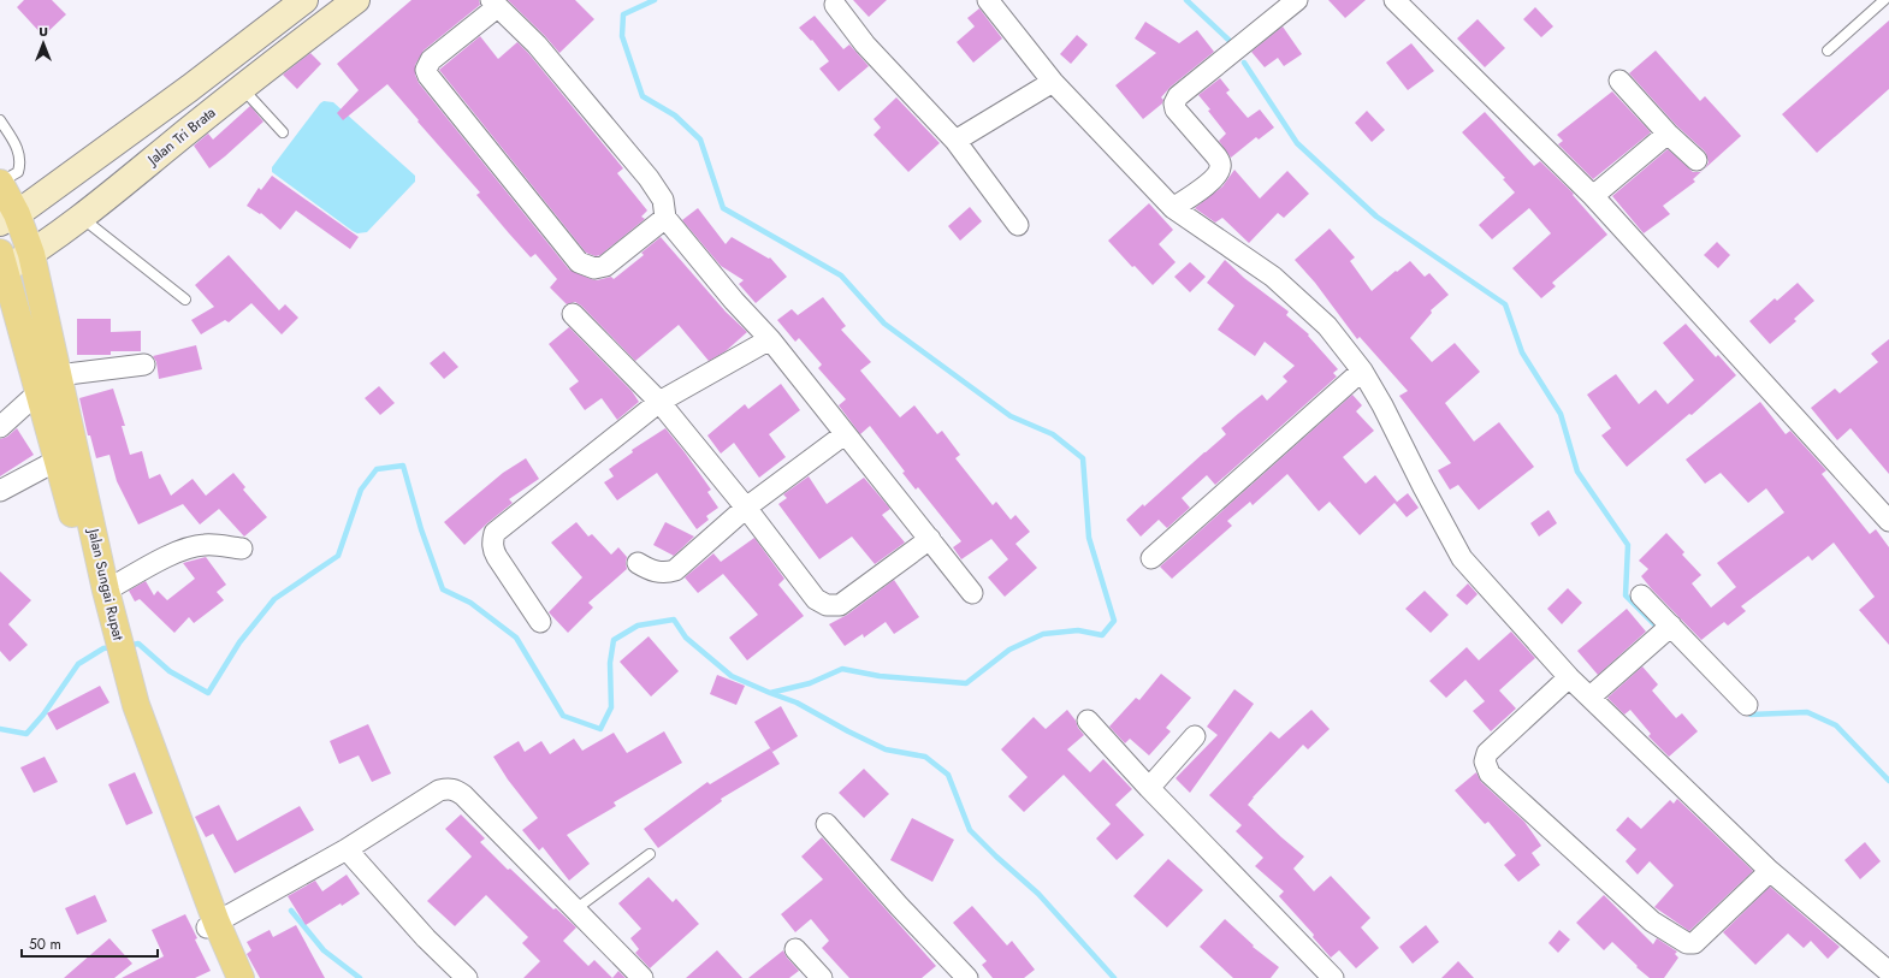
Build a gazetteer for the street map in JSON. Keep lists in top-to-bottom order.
{
  "streets": {
    "main road": ["Jalan Sungai Rupat"],
    "street": ["Jalan Tri Brata"]
  },
  "crossings": [
    ["Jalan Tri Brata", "Jalan Sungai Rupat"]
  ],
  "scale_bar": "50 m",
  "north": "top"
}
